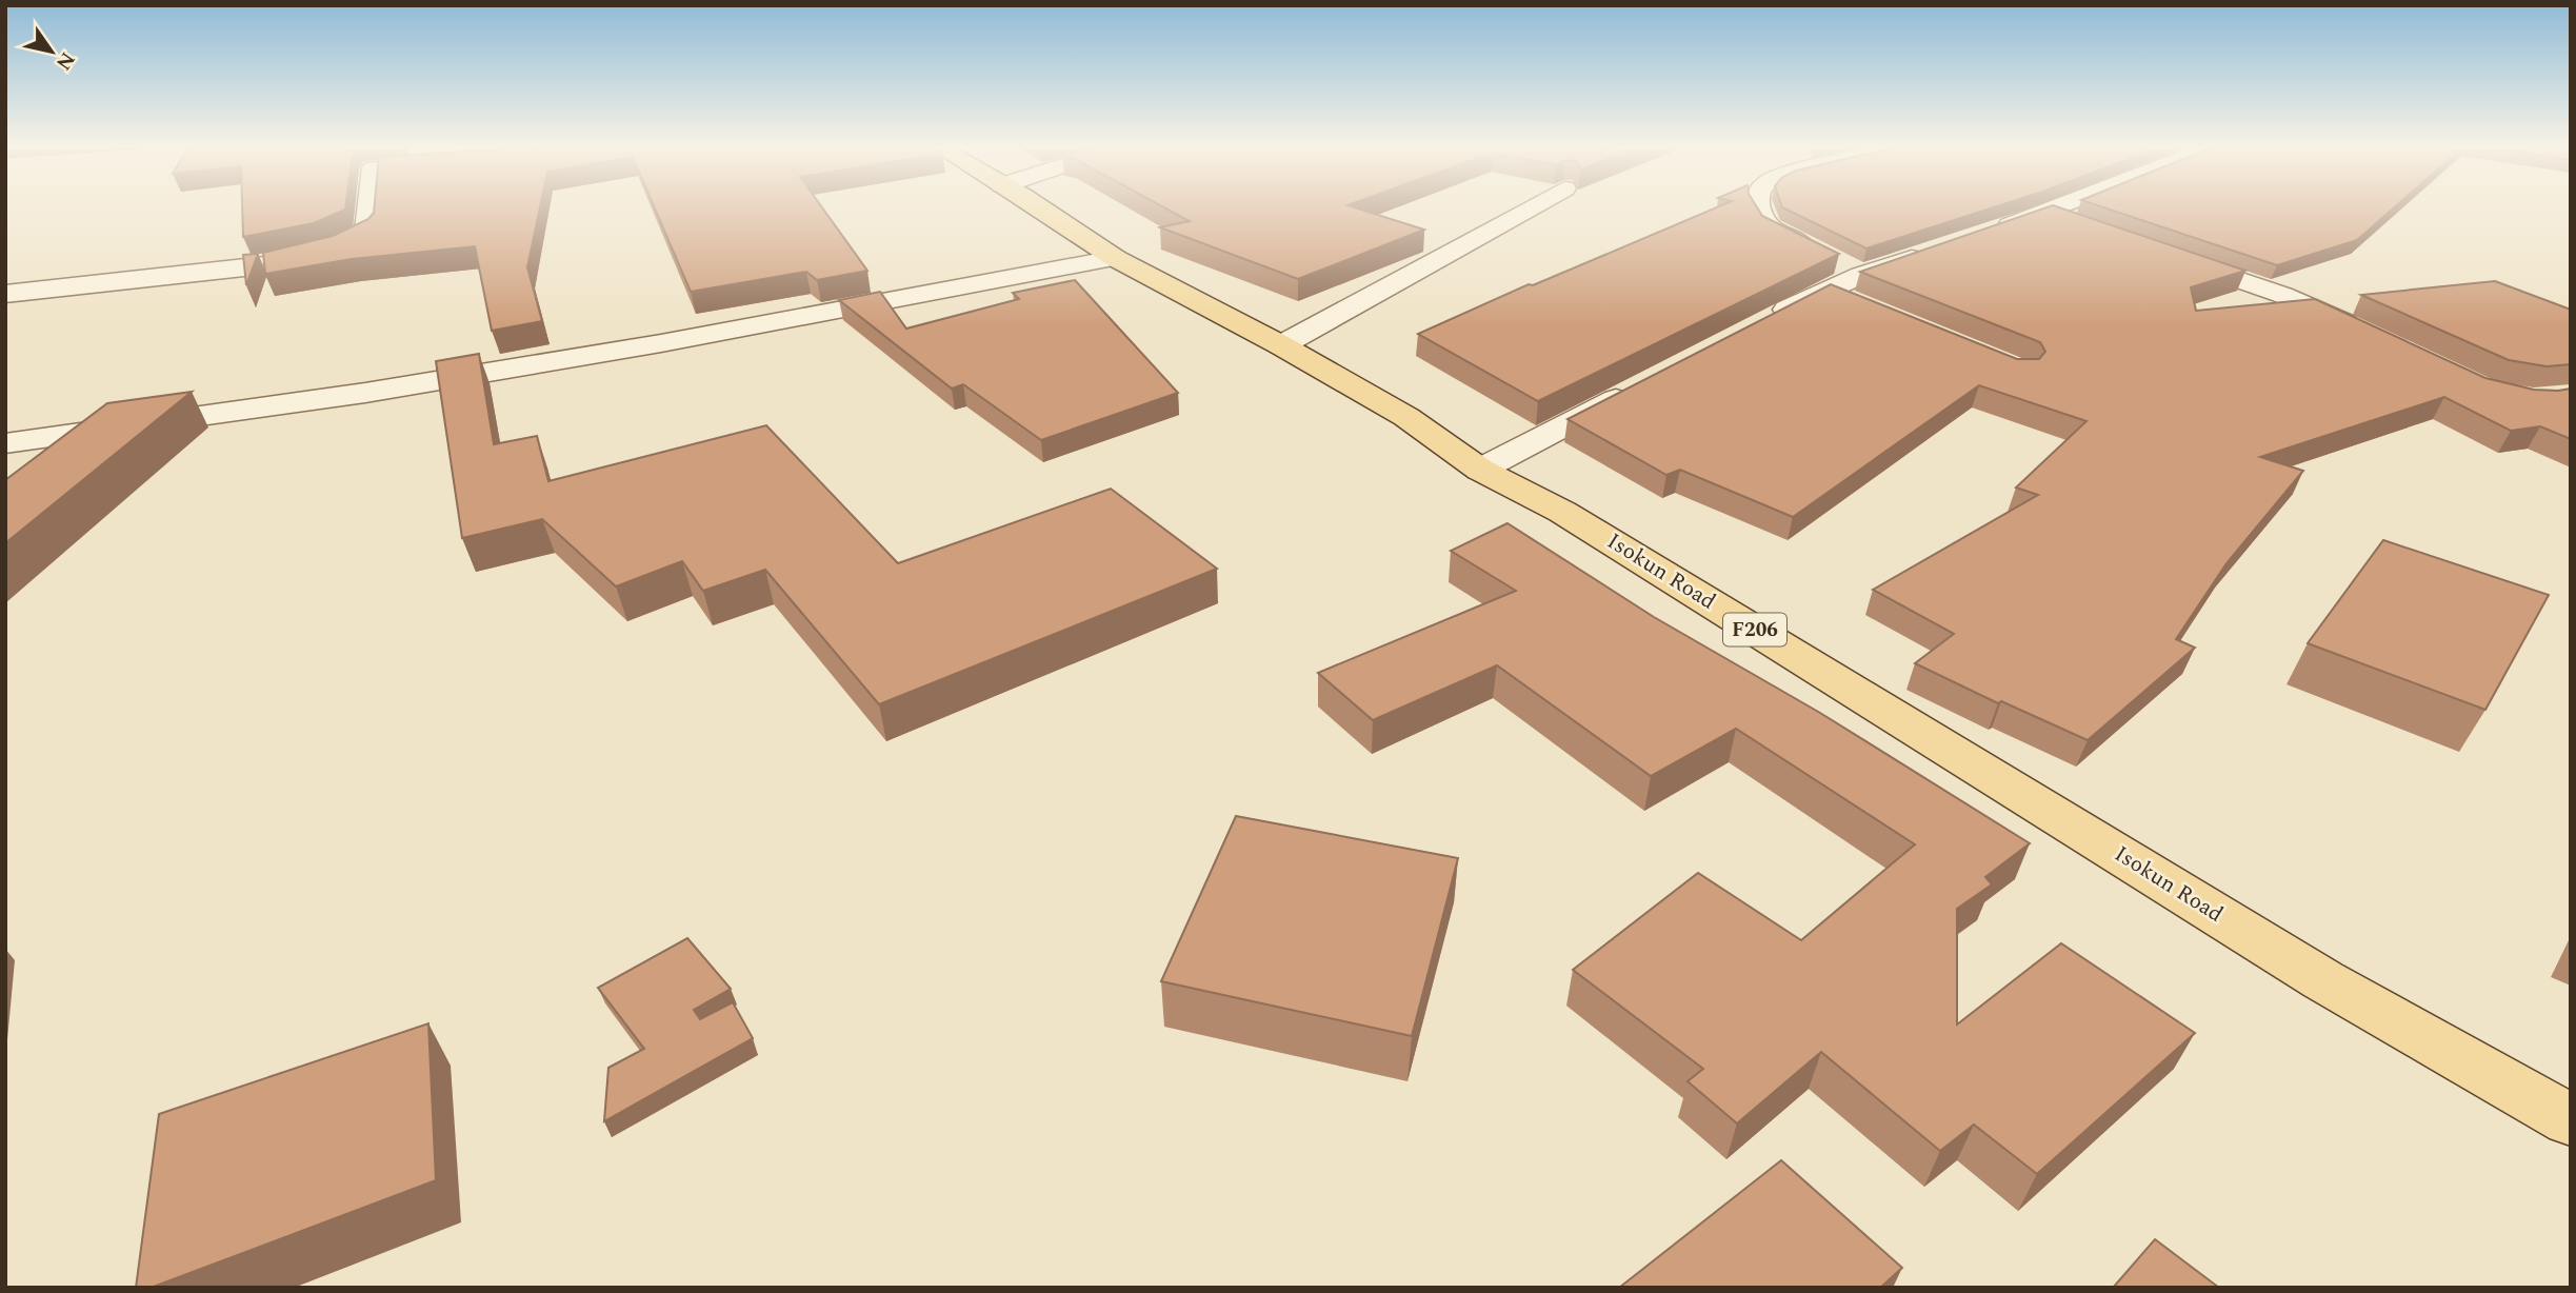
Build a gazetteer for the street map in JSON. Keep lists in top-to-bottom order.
{
  "streets": {
    "main road": ["Isokun Road", "F206"]
  },
  "north": "bottom right"
}
